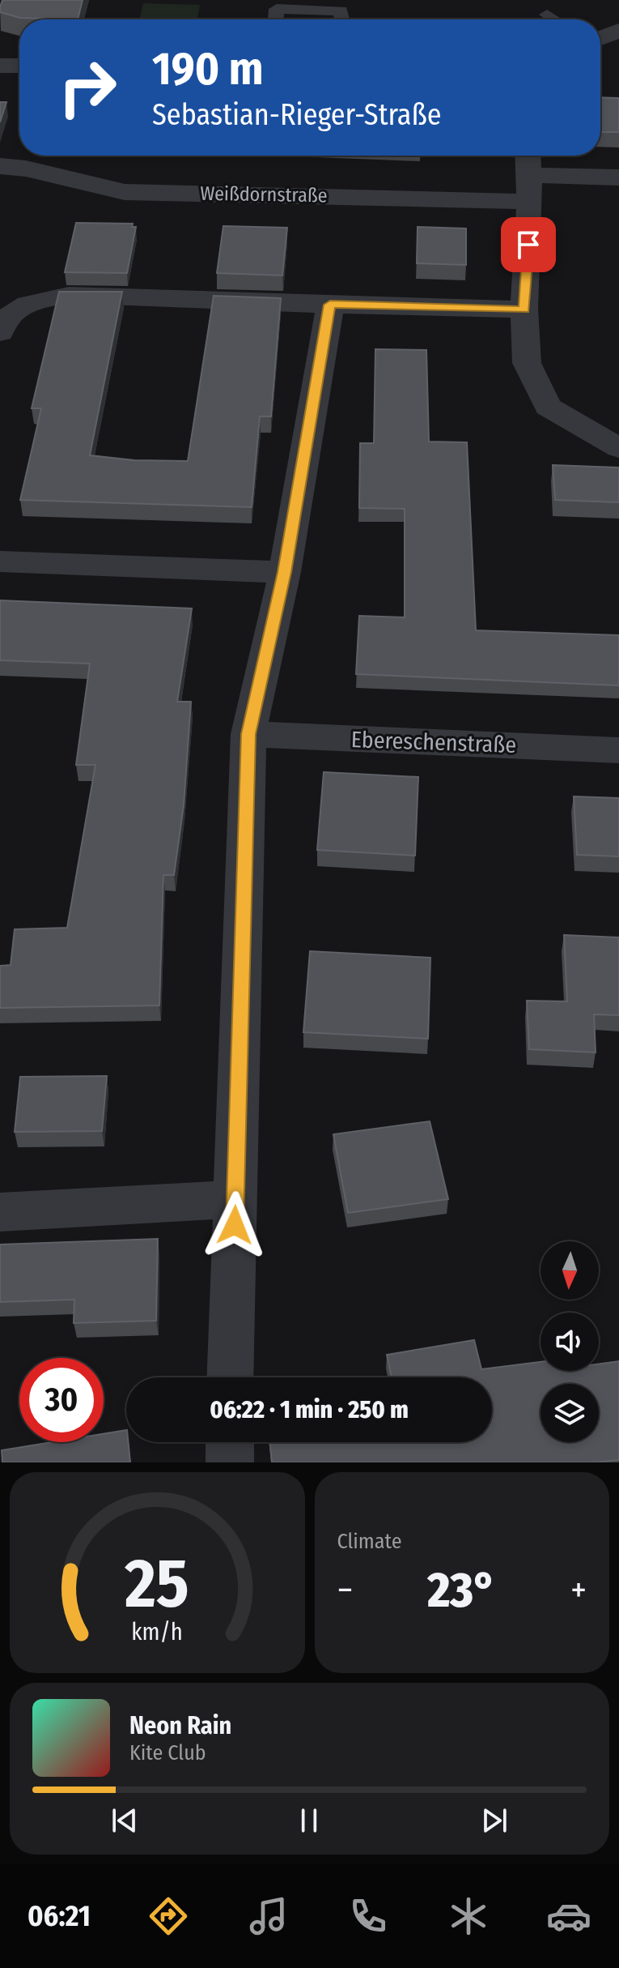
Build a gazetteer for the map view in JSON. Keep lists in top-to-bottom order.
{
  "streets": {
    "street": ["Weißdornstraße", "Ebereschenstraße"]
  },
  "north": "bottom",
  "page": {
    "turn": ["190 m", "Sebastian-Rieger-Straße"],
    "limit": "30",
    "trip": "06:22 · 1 min · 250 m",
    "tile": "Climate",
    "heat": ["−", "23°", "+"],
    "song": ["Neon Rain", "Kite Club"],
    "tabs": "06:21",
    "gauge": ["25", "km/h"]
  }
}
